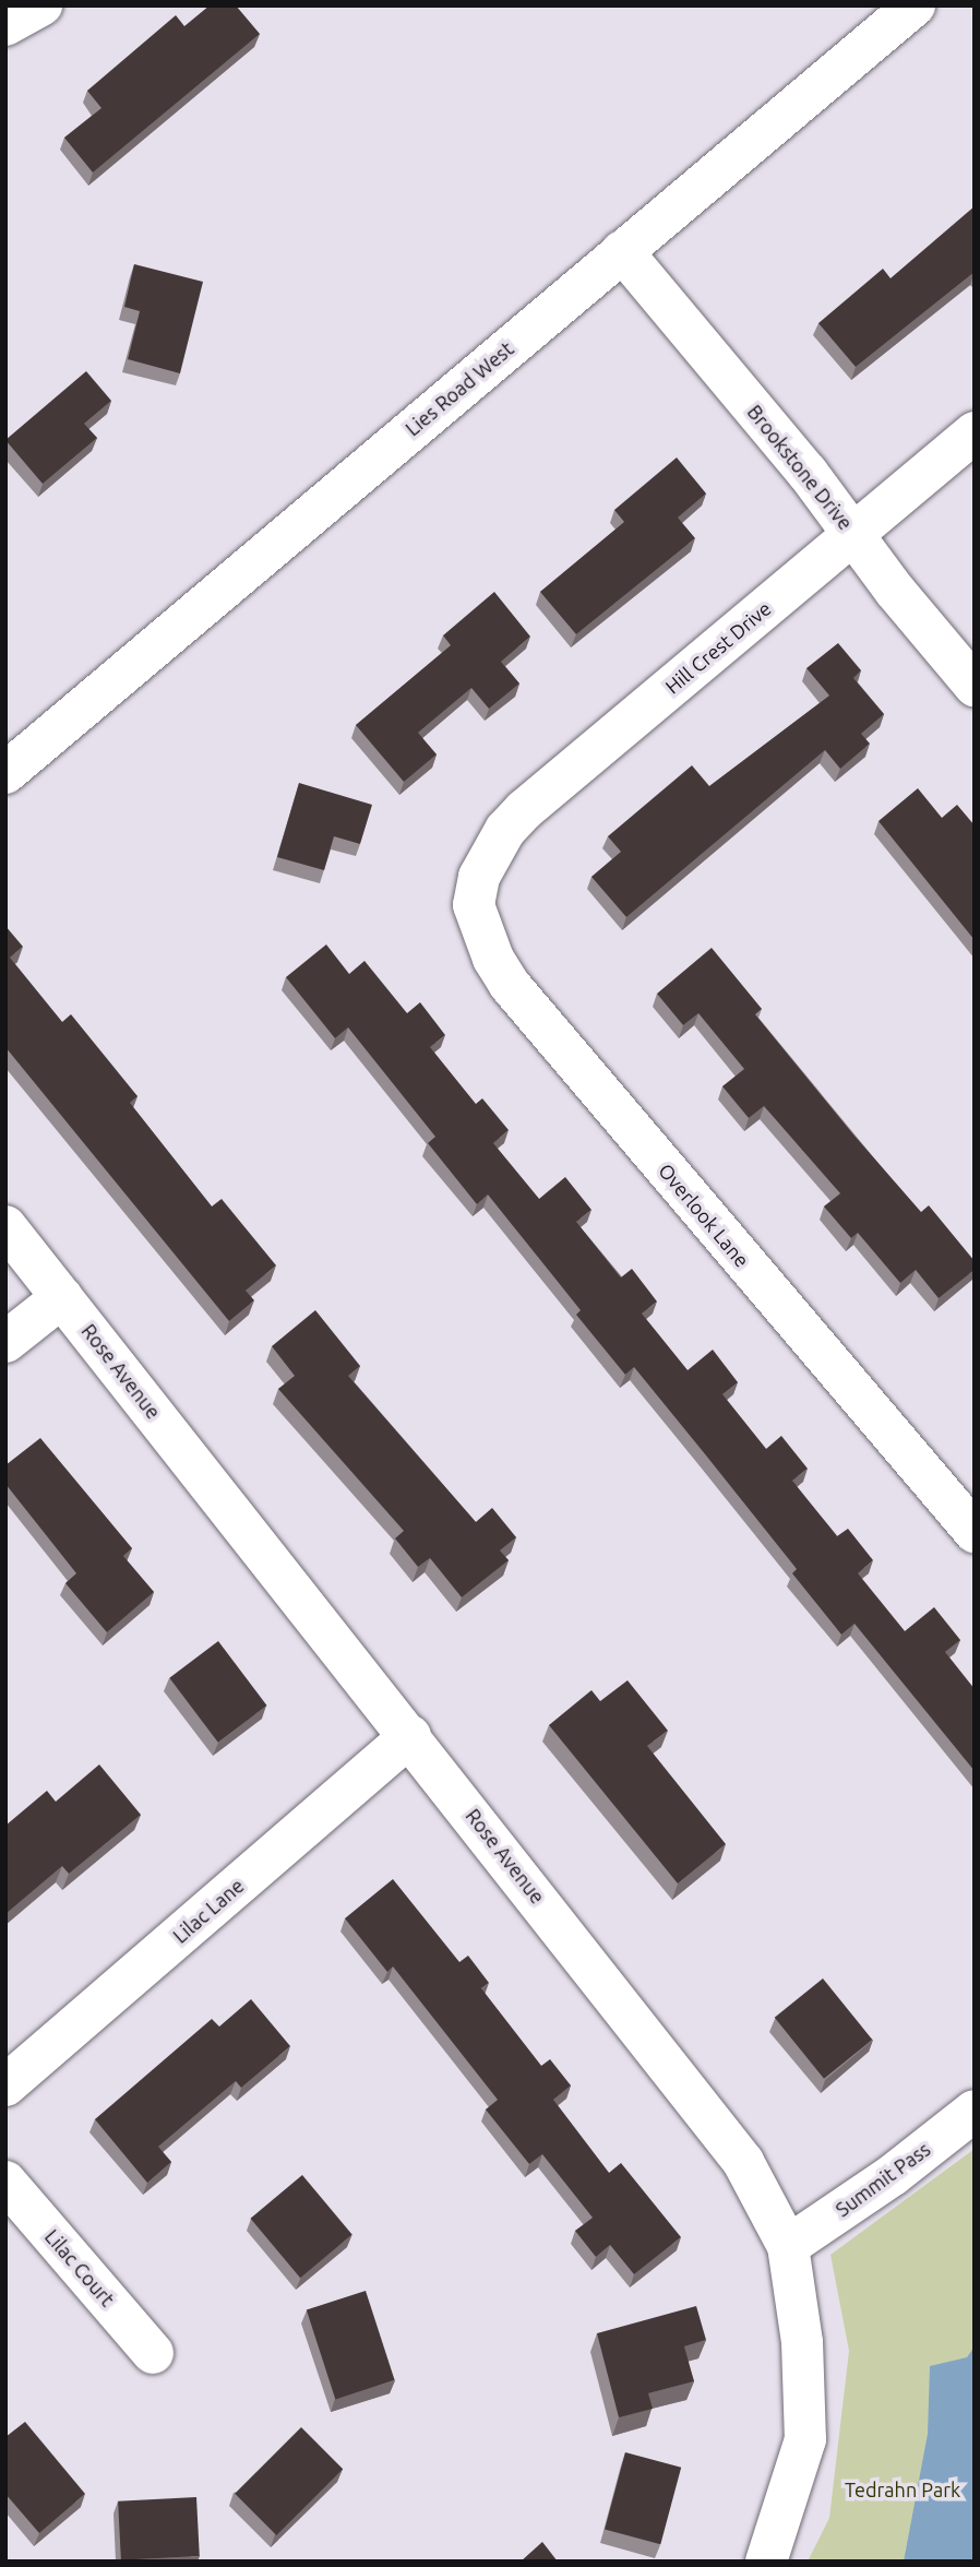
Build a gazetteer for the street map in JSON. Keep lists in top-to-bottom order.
{
  "streets": {
    "street": [
      "Lies Road West",
      "Brookstone Drive",
      "Hill Crest Drive",
      "Overlook Lane",
      "Rose Avenue",
      "Lilac Lane",
      "Summit Pass",
      "Lilac Court"
    ]
  },
  "crossings": [
    ["Lies Road West", "Brookstone Drive"],
    ["Brookstone Drive", "Hill Crest Drive"],
    ["Hill Crest Drive", "Overlook Lane"],
    ["Rose Avenue", "Lilac Lane"],
    ["Rose Avenue", "Summit Pass"]
  ],
  "parks": ["Tedrahn Park"]
}
